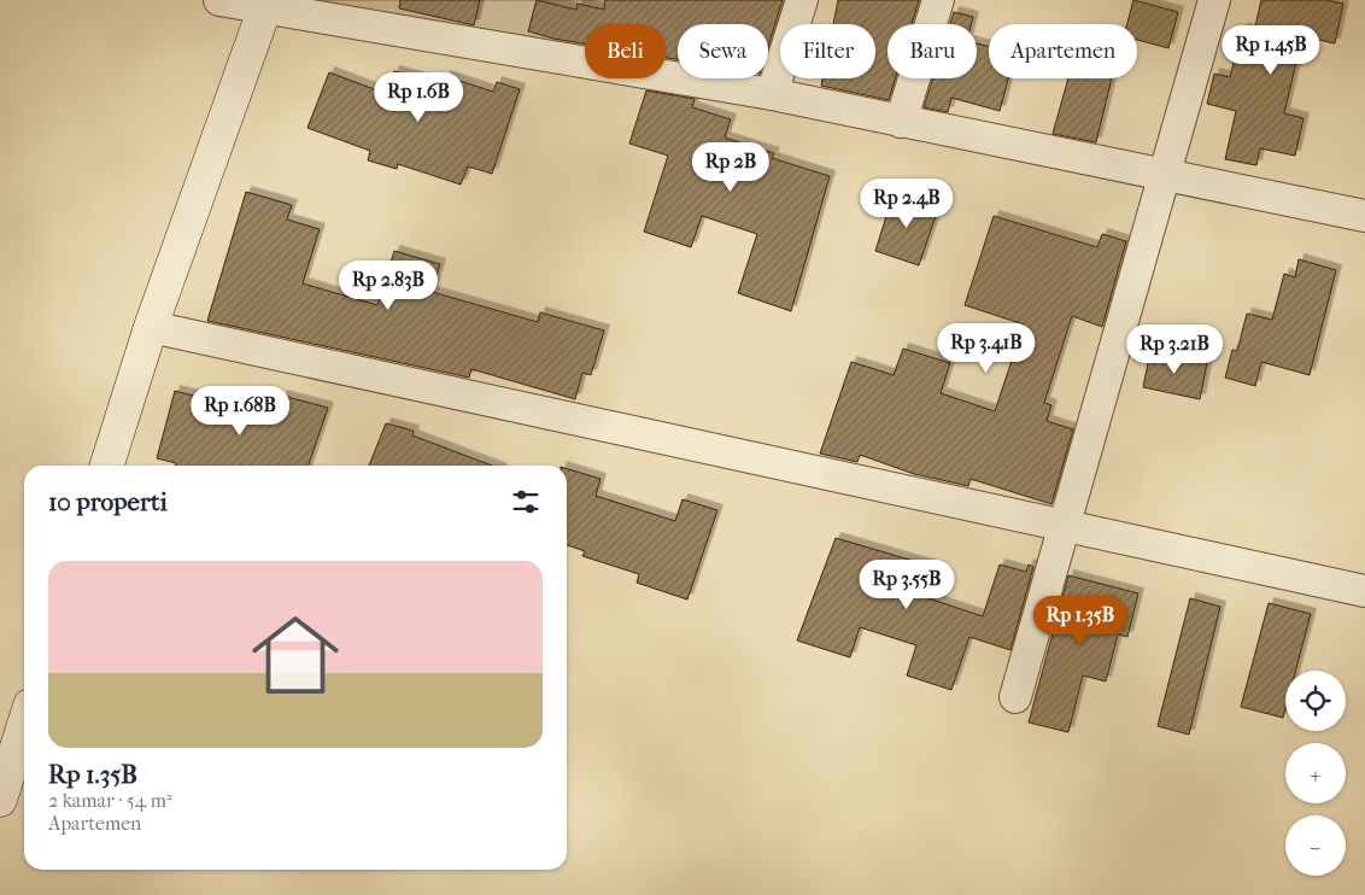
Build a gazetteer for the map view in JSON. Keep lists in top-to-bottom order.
{
  "page": {
    "chip": [
      "Beli",
      "Sewa",
      "Filter",
      "Baru",
      "Apartemen"
    ],
    "price": [
      "Rp 1.45B",
      "Rp 1.6B",
      "Rp 2B",
      "Rp 2.4B",
      "Rp 2.83B",
      "Rp 3.41B",
      "Rp 3.21B",
      "Rp 1.68B",
      "Rp 3.55B",
      "Rp 1.35B"
    ],
    "heading": "10 properti",
    "list": [
      {
        "name": "Rp 1.35B",
        "note": "2 kamar · 54 m² · Apartemen"
      }
    ],
    "map_buttons": ["+", "−"]
  }
}
